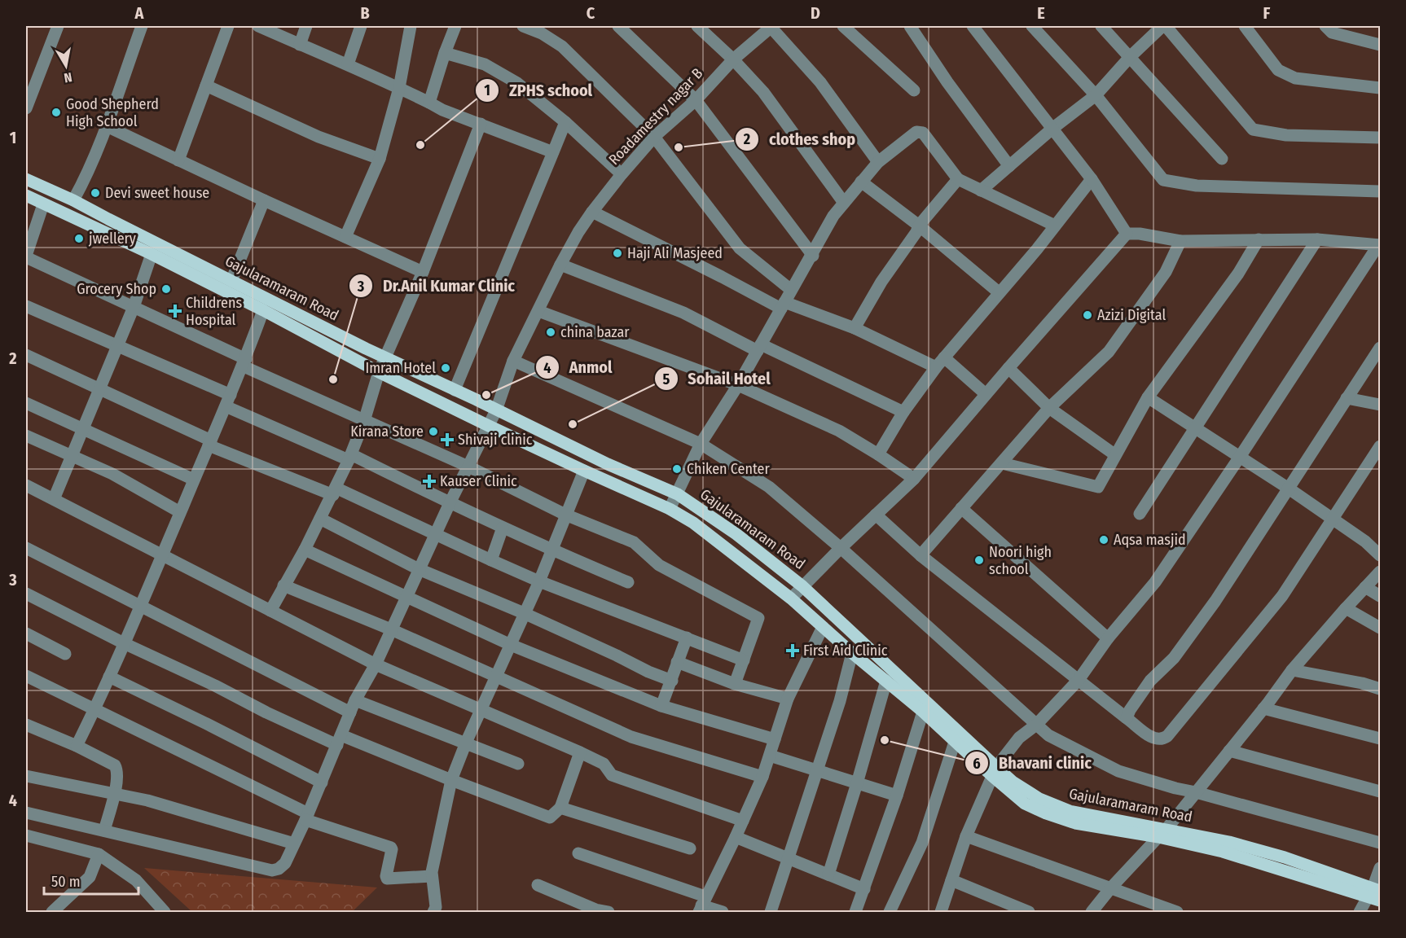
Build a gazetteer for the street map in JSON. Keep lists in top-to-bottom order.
{
  "streets": {
    "main road": ["Gajularamaram Road"],
    "street": ["Roadamestry nagar B"]
  },
  "crossings": [
    ["Roadamestry nagar B", "Gajularamaram Road"]
  ],
  "places": {
    "other": [
      "Good Shepherd High School",
      "ZPHS school",
      "clothes shop",
      "Devi sweet house",
      "jwellery",
      "Haji Ali Masjeed",
      "Grocery Shop",
      "Azizi Digital",
      "china bazar",
      "Imran Hotel",
      "Dr.Anil Kumar Clinic",
      "Anmol",
      "Sohail Hotel",
      "Kirana Store",
      "Chiken Center",
      "Aqsa masjid",
      "Noori high school",
      "Bhavani clinic"
    ],
    "health": [
      "Childrens Hospital",
      "Shivaji clinic",
      "Kauser Clinic",
      "First Aid Clinic"
    ]
  },
  "scale_bar": "50 m",
  "north": "bottom",
  "grid": {
    "columns": [
      "A",
      "B",
      "C",
      "D",
      "E",
      "F"
    ],
    "rows": [
      "1",
      "2",
      "3",
      "4"
    ]
  }
}
